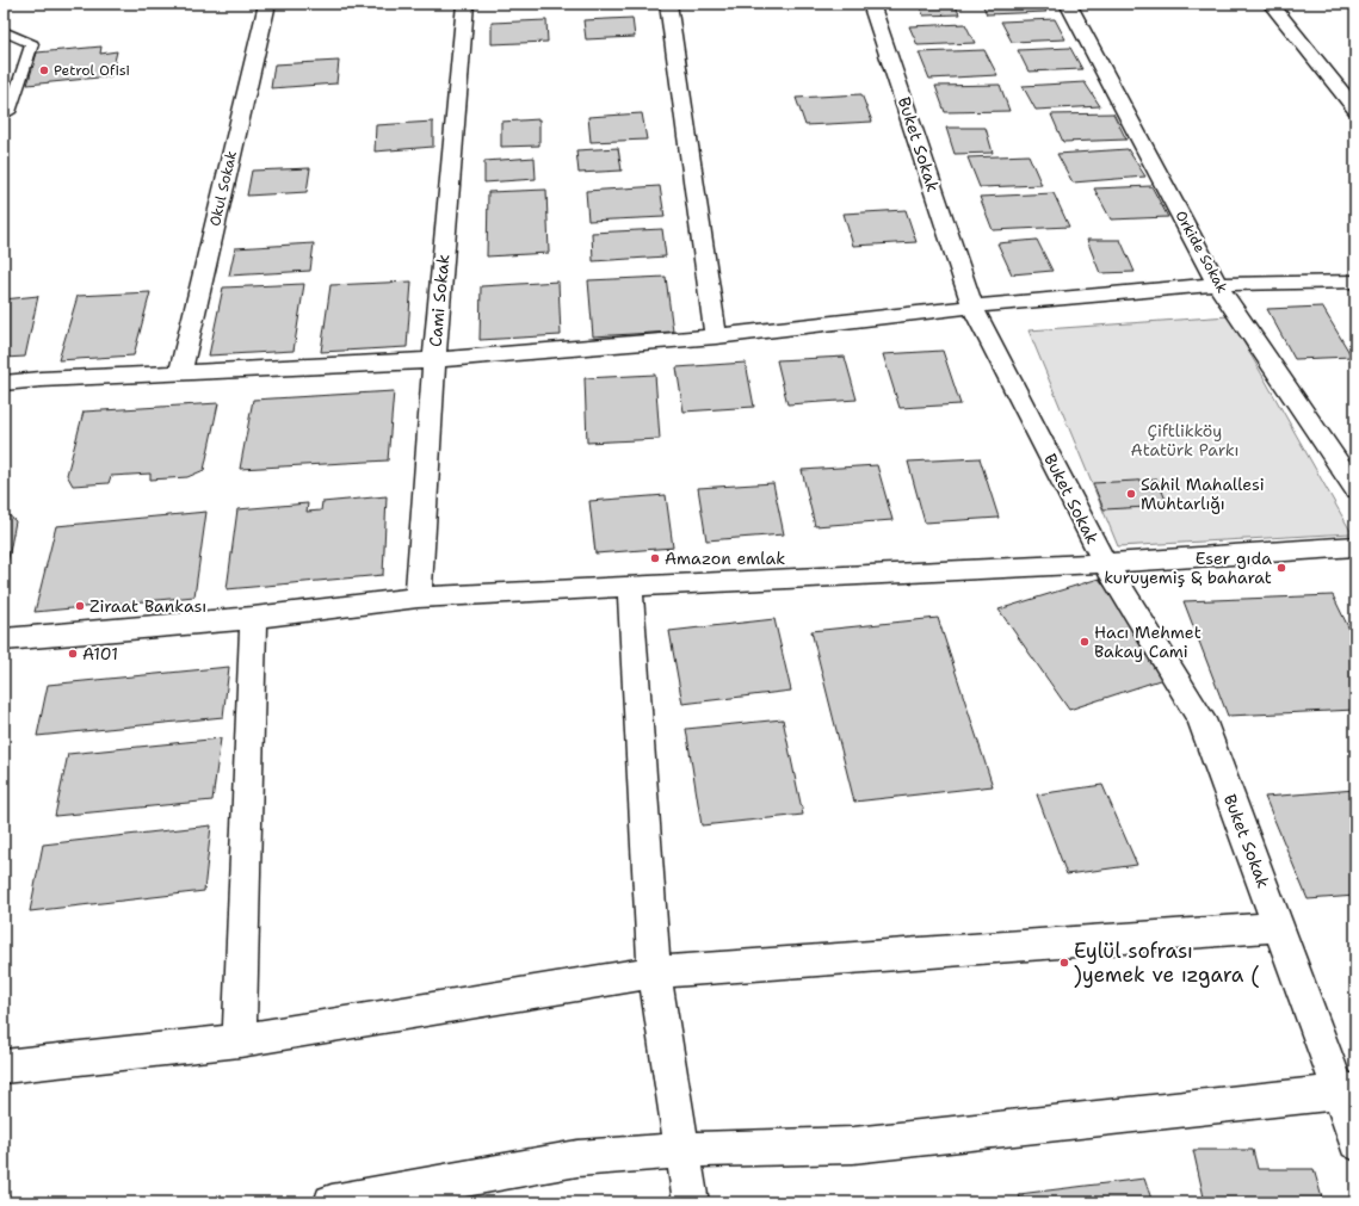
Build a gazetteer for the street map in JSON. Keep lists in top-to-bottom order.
{
  "streets": {
    "street": [
      "Buket Sokak",
      "Okul Sokak",
      "Orkide Sokak",
      "Cami Sokak"
    ]
  },
  "parks": ["Çiftlikköy Atatürk Parkı"],
  "places": [
    "Petrol Ofisi",
    "Sahil Mahallesi Muhtarlığı",
    "Amazon emlak",
    "Eser gıda kuruyemiş & baharat",
    "Ziraat Bankası",
    "Hacı Mehmet Bakay Cami",
    "A101",
    "Eylül sofrası )yemek ve ızgara ("
  ]
}
